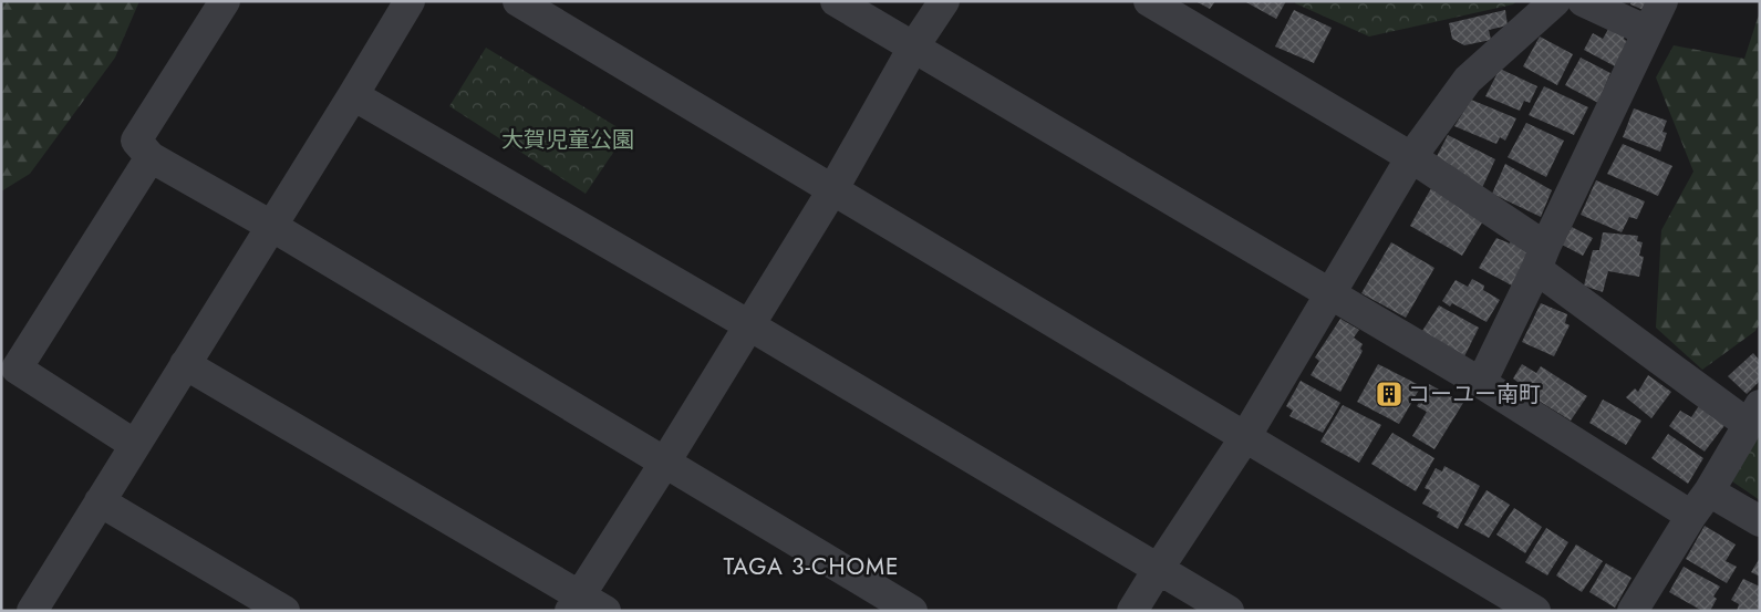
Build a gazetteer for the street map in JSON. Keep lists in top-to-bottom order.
{
  "districts": ["TAGA 3-CHOME"],
  "parks": ["大賀児童公園"],
  "places": {
    "building": ["コーユー南町"]
  }
}
